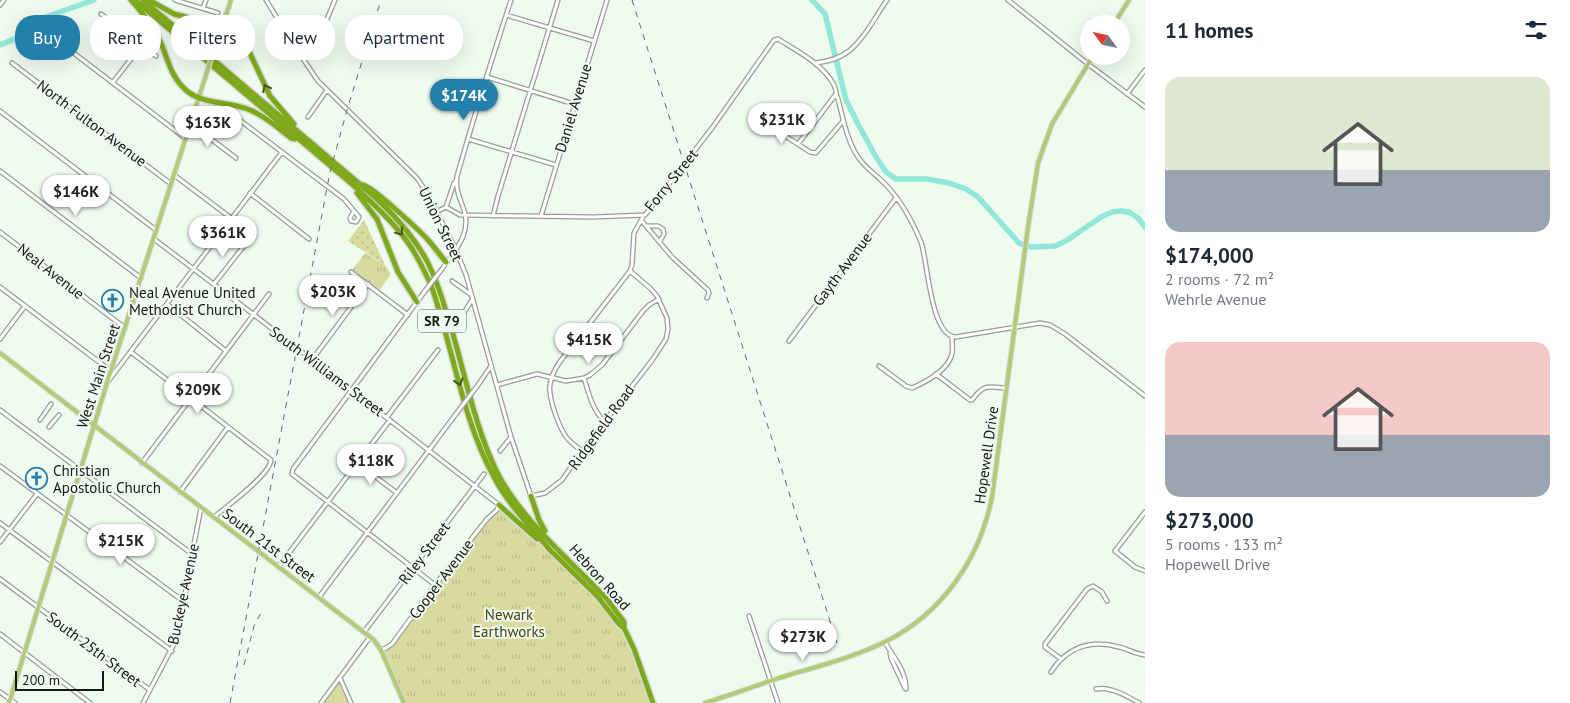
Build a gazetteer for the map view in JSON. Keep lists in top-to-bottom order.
{
  "streets": {
    "highway": ["SR 79", "Hebron Road"],
    "main road": ["West Main Street", "Hopewell Drive", "South 21st Street"],
    "street": [
      "Daniel Avenue",
      "North Fulton Avenue",
      "Forry Street",
      "Union Street",
      "Gayth Avenue",
      "Neal Avenue",
      "South Williams Street",
      "Ridgefield Road",
      "Riley Street",
      "Cooper Avenue",
      "Buckeye Avenue",
      "South 25th Street"
    ]
  },
  "crossings": [
    ["Daniel Avenue", "Forry Street"],
    ["North Fulton Avenue", "West Main Street"],
    ["Union Street", "Ridgefield Road"],
    ["Neal Avenue", "West Main Street"],
    ["SR 79", "Hebron Road"],
    ["South Williams Street", "West Main Street"],
    ["South Williams Street", "Riley Street"],
    ["South Williams Street", "Cooper Avenue"],
    ["West Main Street", "South 21st Street"],
    ["West Main Street", "South 25th Street"],
    ["South 21st Street", "Riley Street"],
    ["South 21st Street", "Cooper Avenue"],
    ["South 21st Street", "Buckeye Avenue"],
    ["Buckeye Avenue", "South 25th Street"]
  ],
  "parks": ["Newark Earthworks"],
  "places": {
    "church": ["Neal Avenue United Methodist Church", "Christian Apostolic Church"]
  },
  "scale_bar": "200 m",
  "north": "top left",
  "page": {
    "heading": "11 homes",
    "chip": [
      "Buy",
      "Rent",
      "Filters",
      "New",
      "Apartment"
    ],
    "list": [
      {
        "name": "$174,000",
        "note": "2 rooms · 72 m² · Wehrle Avenue"
      },
      {
        "name": "$273,000",
        "note": "5 rooms · 133 m² · Hopewell Drive"
      }
    ],
    "price": [
      "$174K",
      "$231K",
      "$163K",
      "$146K",
      "$361K",
      "$203K",
      "$415K",
      "$209K",
      "$118K",
      "$215K",
      "$273K"
    ],
    "scale": "200 m"
  }
}
